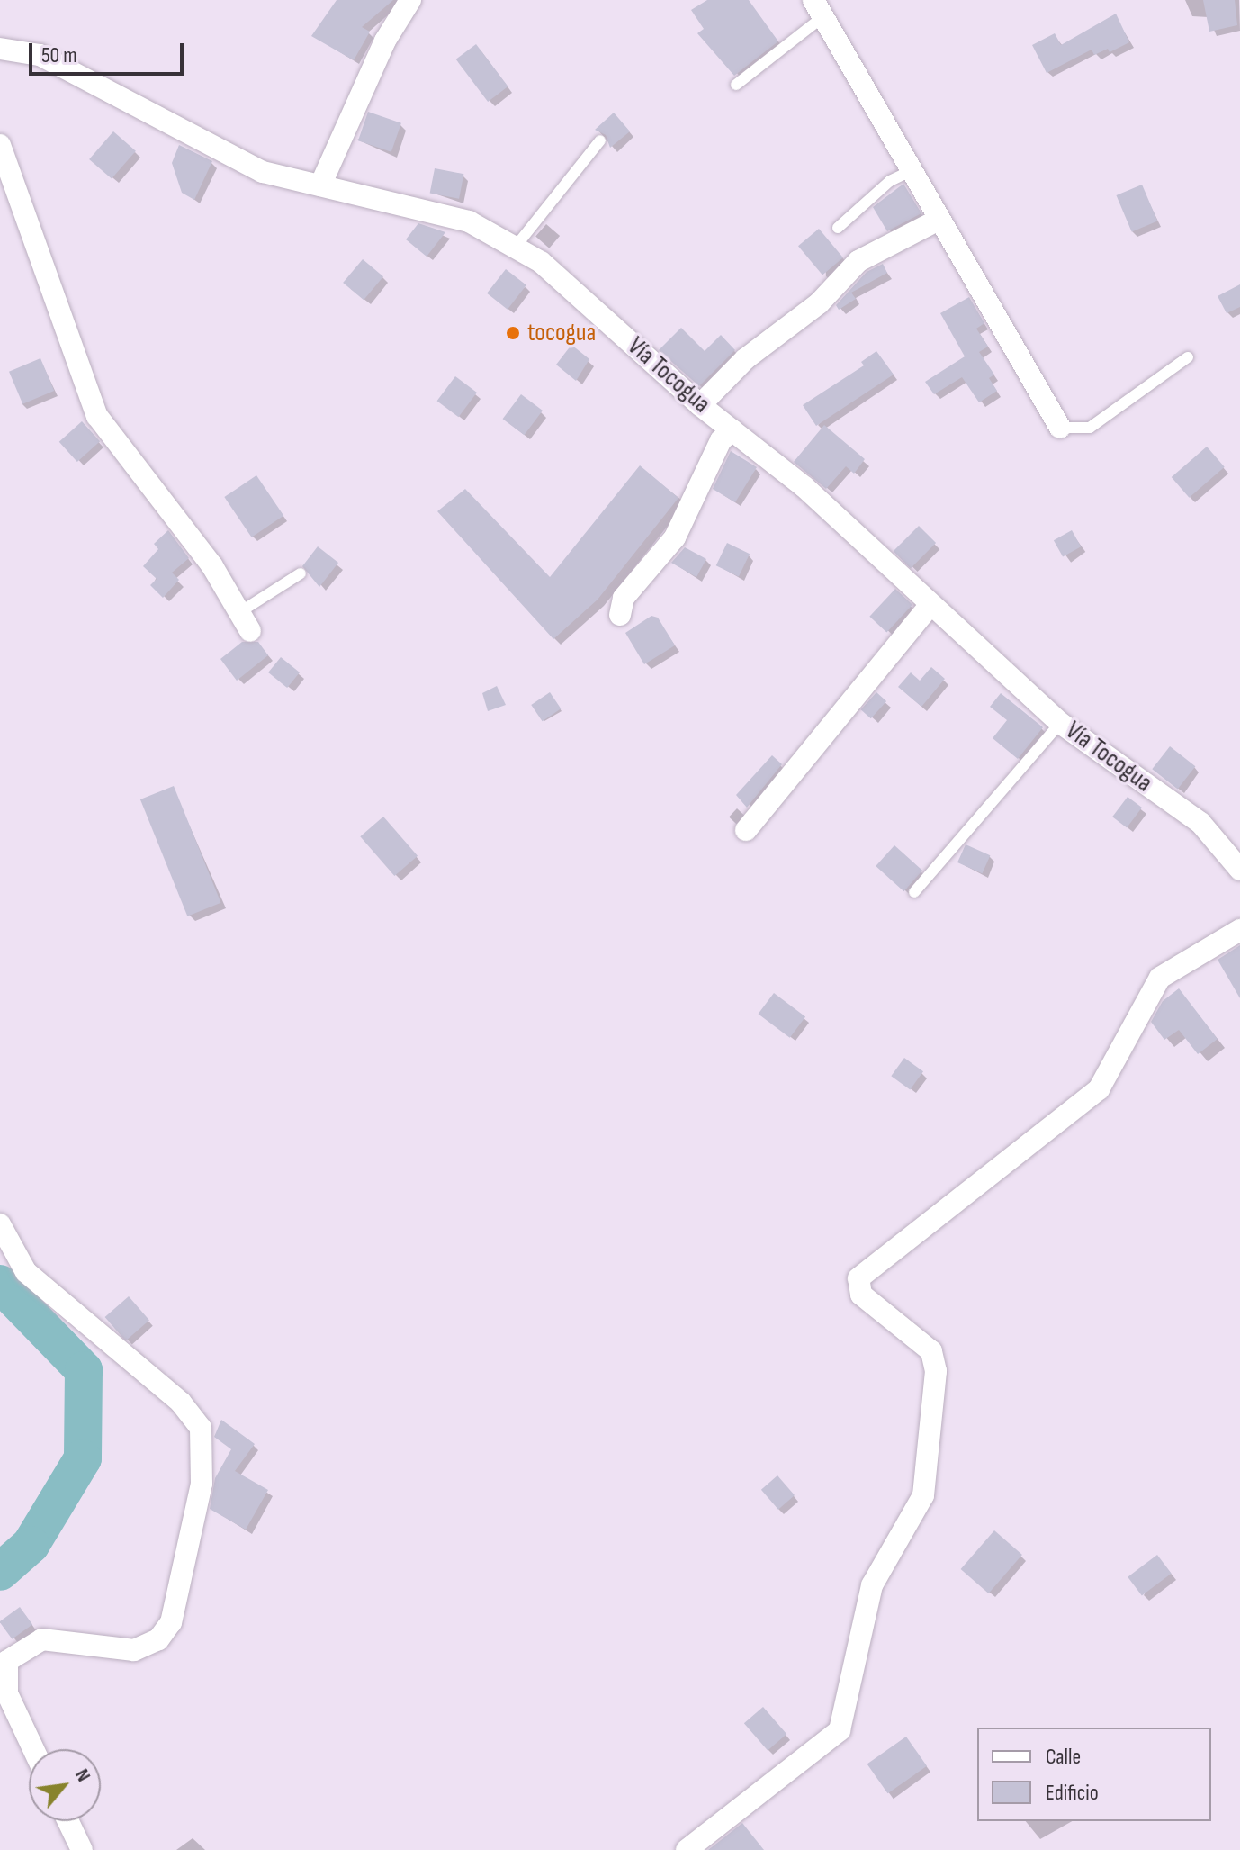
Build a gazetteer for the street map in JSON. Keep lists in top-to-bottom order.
{
  "streets": {
    "street": ["Vía Tocogua"]
  },
  "places": ["tocogua"],
  "legend": ["Calle", "Edificio"],
  "scale_bar": "50 m",
  "north": "top right"
}
